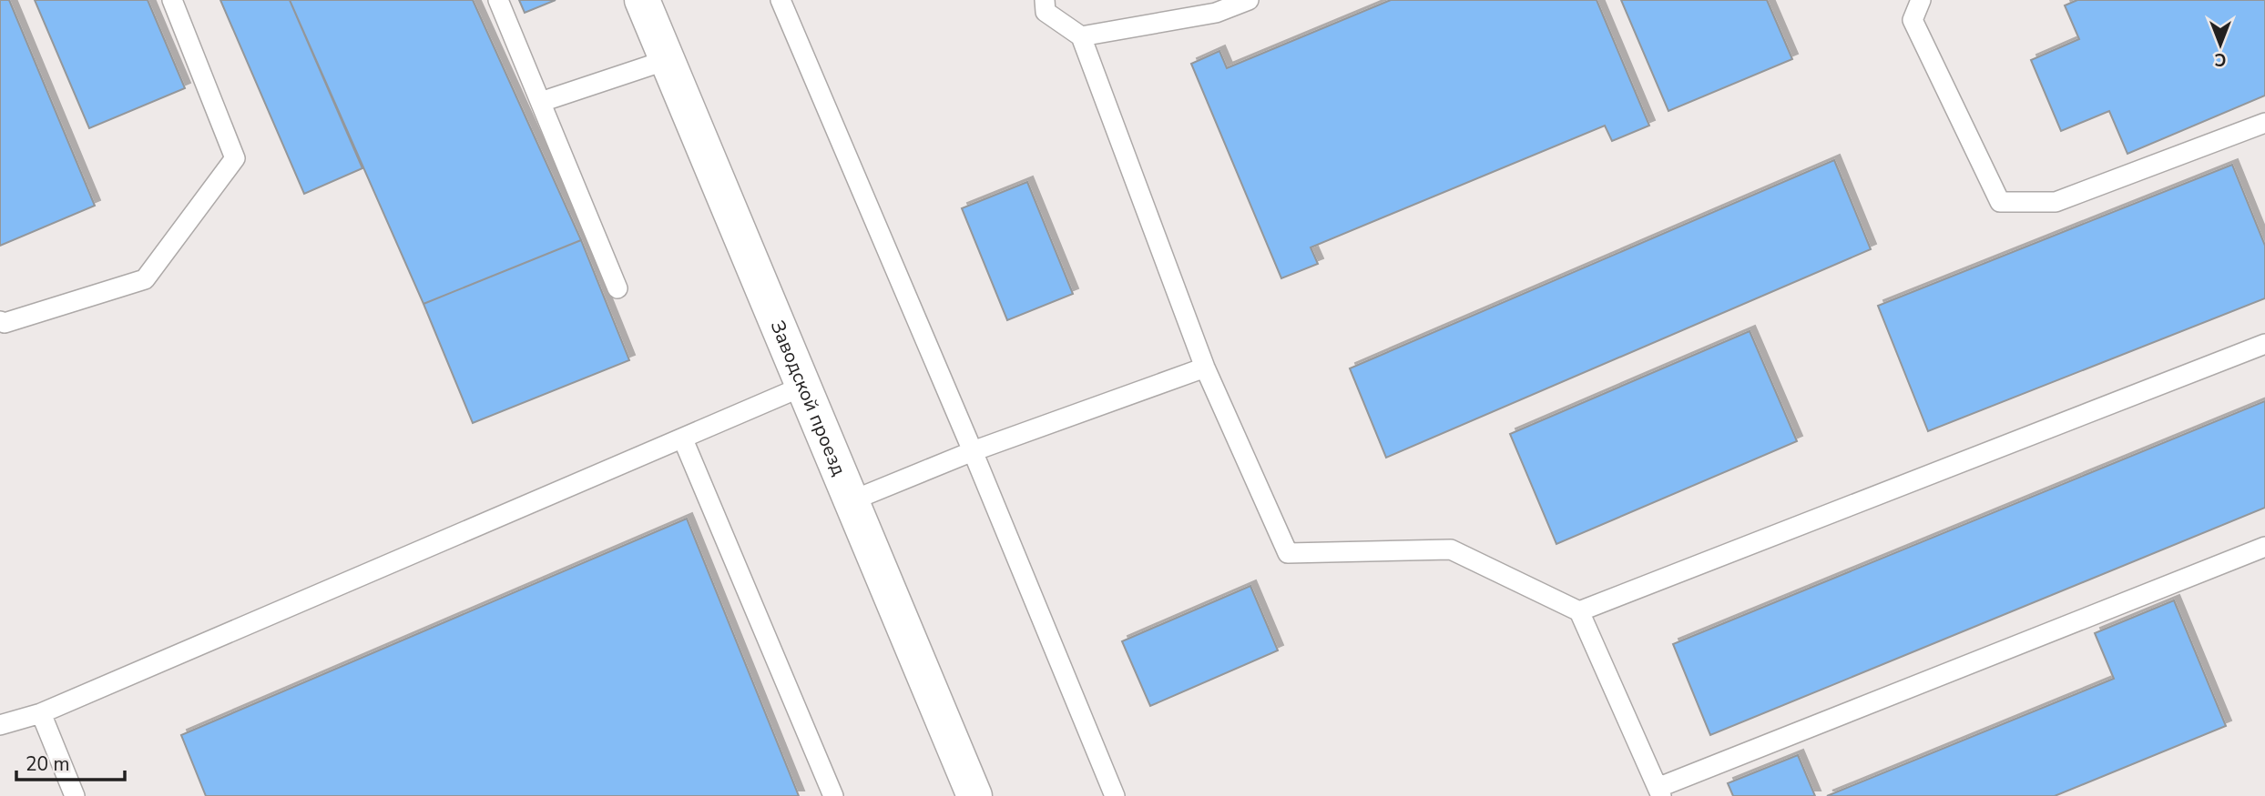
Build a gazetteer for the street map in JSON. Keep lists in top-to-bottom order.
{
  "streets": {
    "street": ["Заводской проезд"]
  },
  "scale_bar": "20 m",
  "north": "bottom"
}
